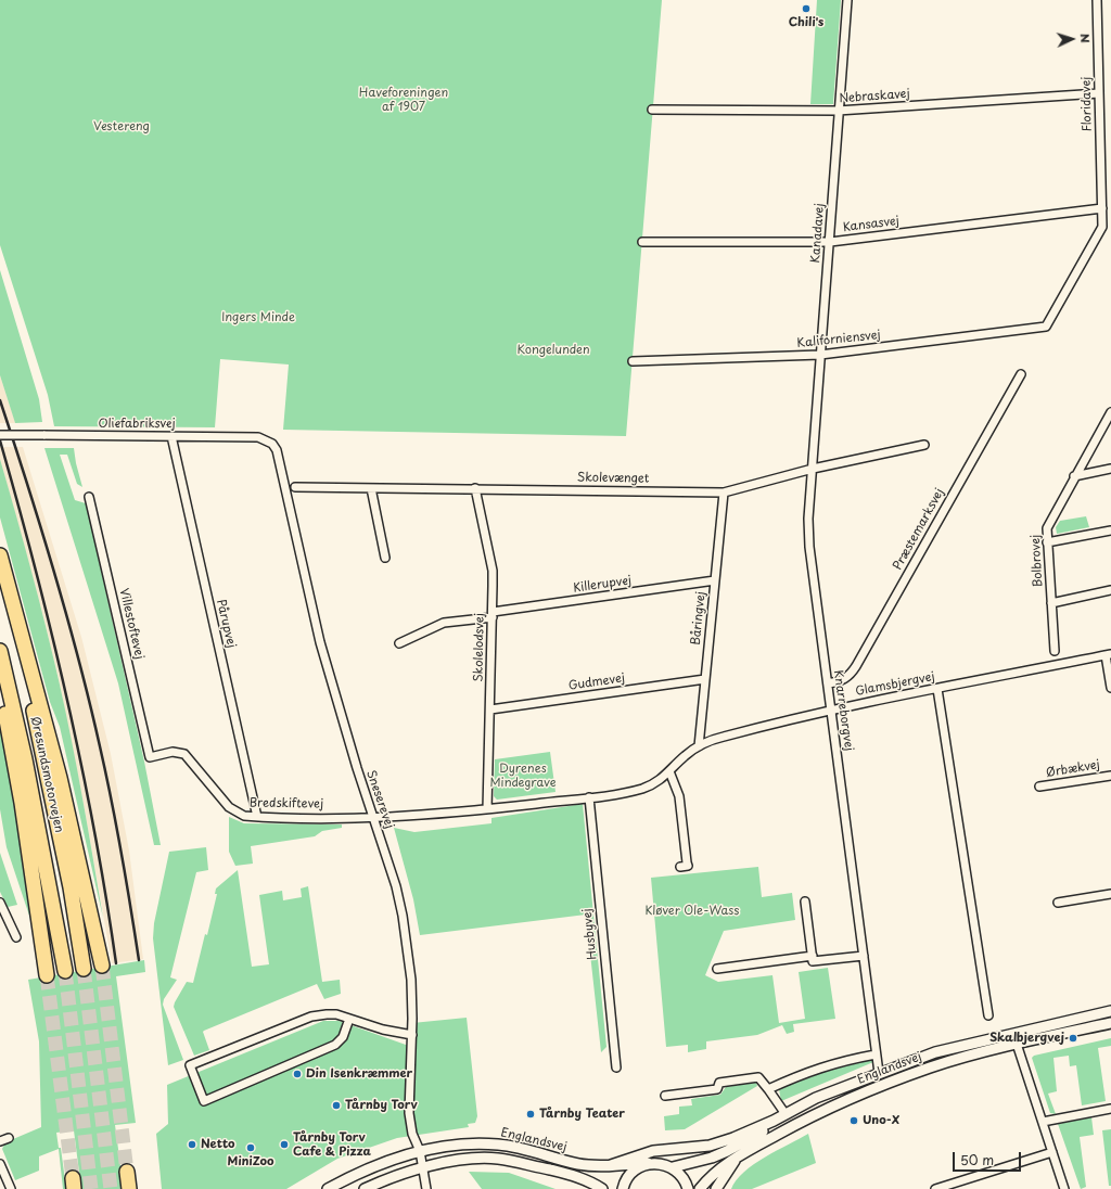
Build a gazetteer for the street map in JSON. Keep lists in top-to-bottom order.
{
  "streets": {
    "highway": ["Øresundsmotorvejen"],
    "street": [
      "Nebraskavej",
      "Floridavej",
      "Kansasvej",
      "Kanadavej",
      "Kaliforniensvej",
      "Oliefabriksvej",
      "Skolevænget",
      "Præstemarksvej",
      "Bolbrovej",
      "Killerupvej",
      "Båringvej",
      "Villestoftevej",
      "Pårupvej",
      "Skolelodsvej",
      "Gudmevej",
      "Glamsbjergvej",
      "Knarreborgvej",
      "Ørbækvej",
      "Sneserevej",
      "Bredskiftevej",
      "Husbyvej",
      "Englandsvej"
    ]
  },
  "crossings": [
    ["Nebraskavej", "Floridavej"],
    ["Nebraskavej", "Kanadavej"],
    ["Floridavej", "Kansasvej"],
    ["Floridavej", "Kaliforniensvej"],
    ["Kansasvej", "Kanadavej"],
    ["Kansasvej", "Kaliforniensvej"],
    ["Kanadavej", "Kaliforniensvej"],
    ["Kanadavej", "Skolevænget"],
    ["Kanadavej", "Knarreborgvej"],
    ["Oliefabriksvej", "Pårupvej"],
    ["Oliefabriksvej", "Sneserevej"],
    ["Skolevænget", "Båringvej"],
    ["Skolevænget", "Skolelodsvej"],
    ["Skolevænget", "Knarreborgvej"],
    ["Præstemarksvej", "Knarreborgvej"],
    ["Killerupvej", "Båringvej"],
    ["Killerupvej", "Skolelodsvej"],
    ["Båringvej", "Gudmevej"],
    ["Båringvej", "Glamsbjergvej"],
    ["Villestoftevej", "Bredskiftevej"],
    ["Pårupvej", "Bredskiftevej"],
    ["Skolelodsvej", "Gudmevej"],
    ["Skolelodsvej", "Glamsbjergvej"],
    ["Glamsbjergvej", "Knarreborgvej"],
    ["Glamsbjergvej", "Sneserevej"],
    ["Glamsbjergvej", "Bredskiftevej"],
    ["Glamsbjergvej", "Husbyvej"],
    ["Knarreborgvej", "Englandsvej"],
    ["Sneserevej", "Bredskiftevej"],
    ["Sneserevej", "Englandsvej"]
  ],
  "parks": [
    "Haveforeningen af 1907",
    "Vestereng",
    "Ingers Minde",
    "Kongelunden",
    "Dyrenes Mindegrave",
    "Kløver Ole-Wass"
  ],
  "places": [
    "Chili's",
    "Skalbjergvej",
    "Din Isenkræmmer",
    "Tårnby Torv",
    "Tårnby Teater",
    "Uno-X",
    "Netto",
    "Tårnby Torv Cafe & Pizza",
    "MiniZoo"
  ],
  "scale_bar": "50 m",
  "north": "right"
}
